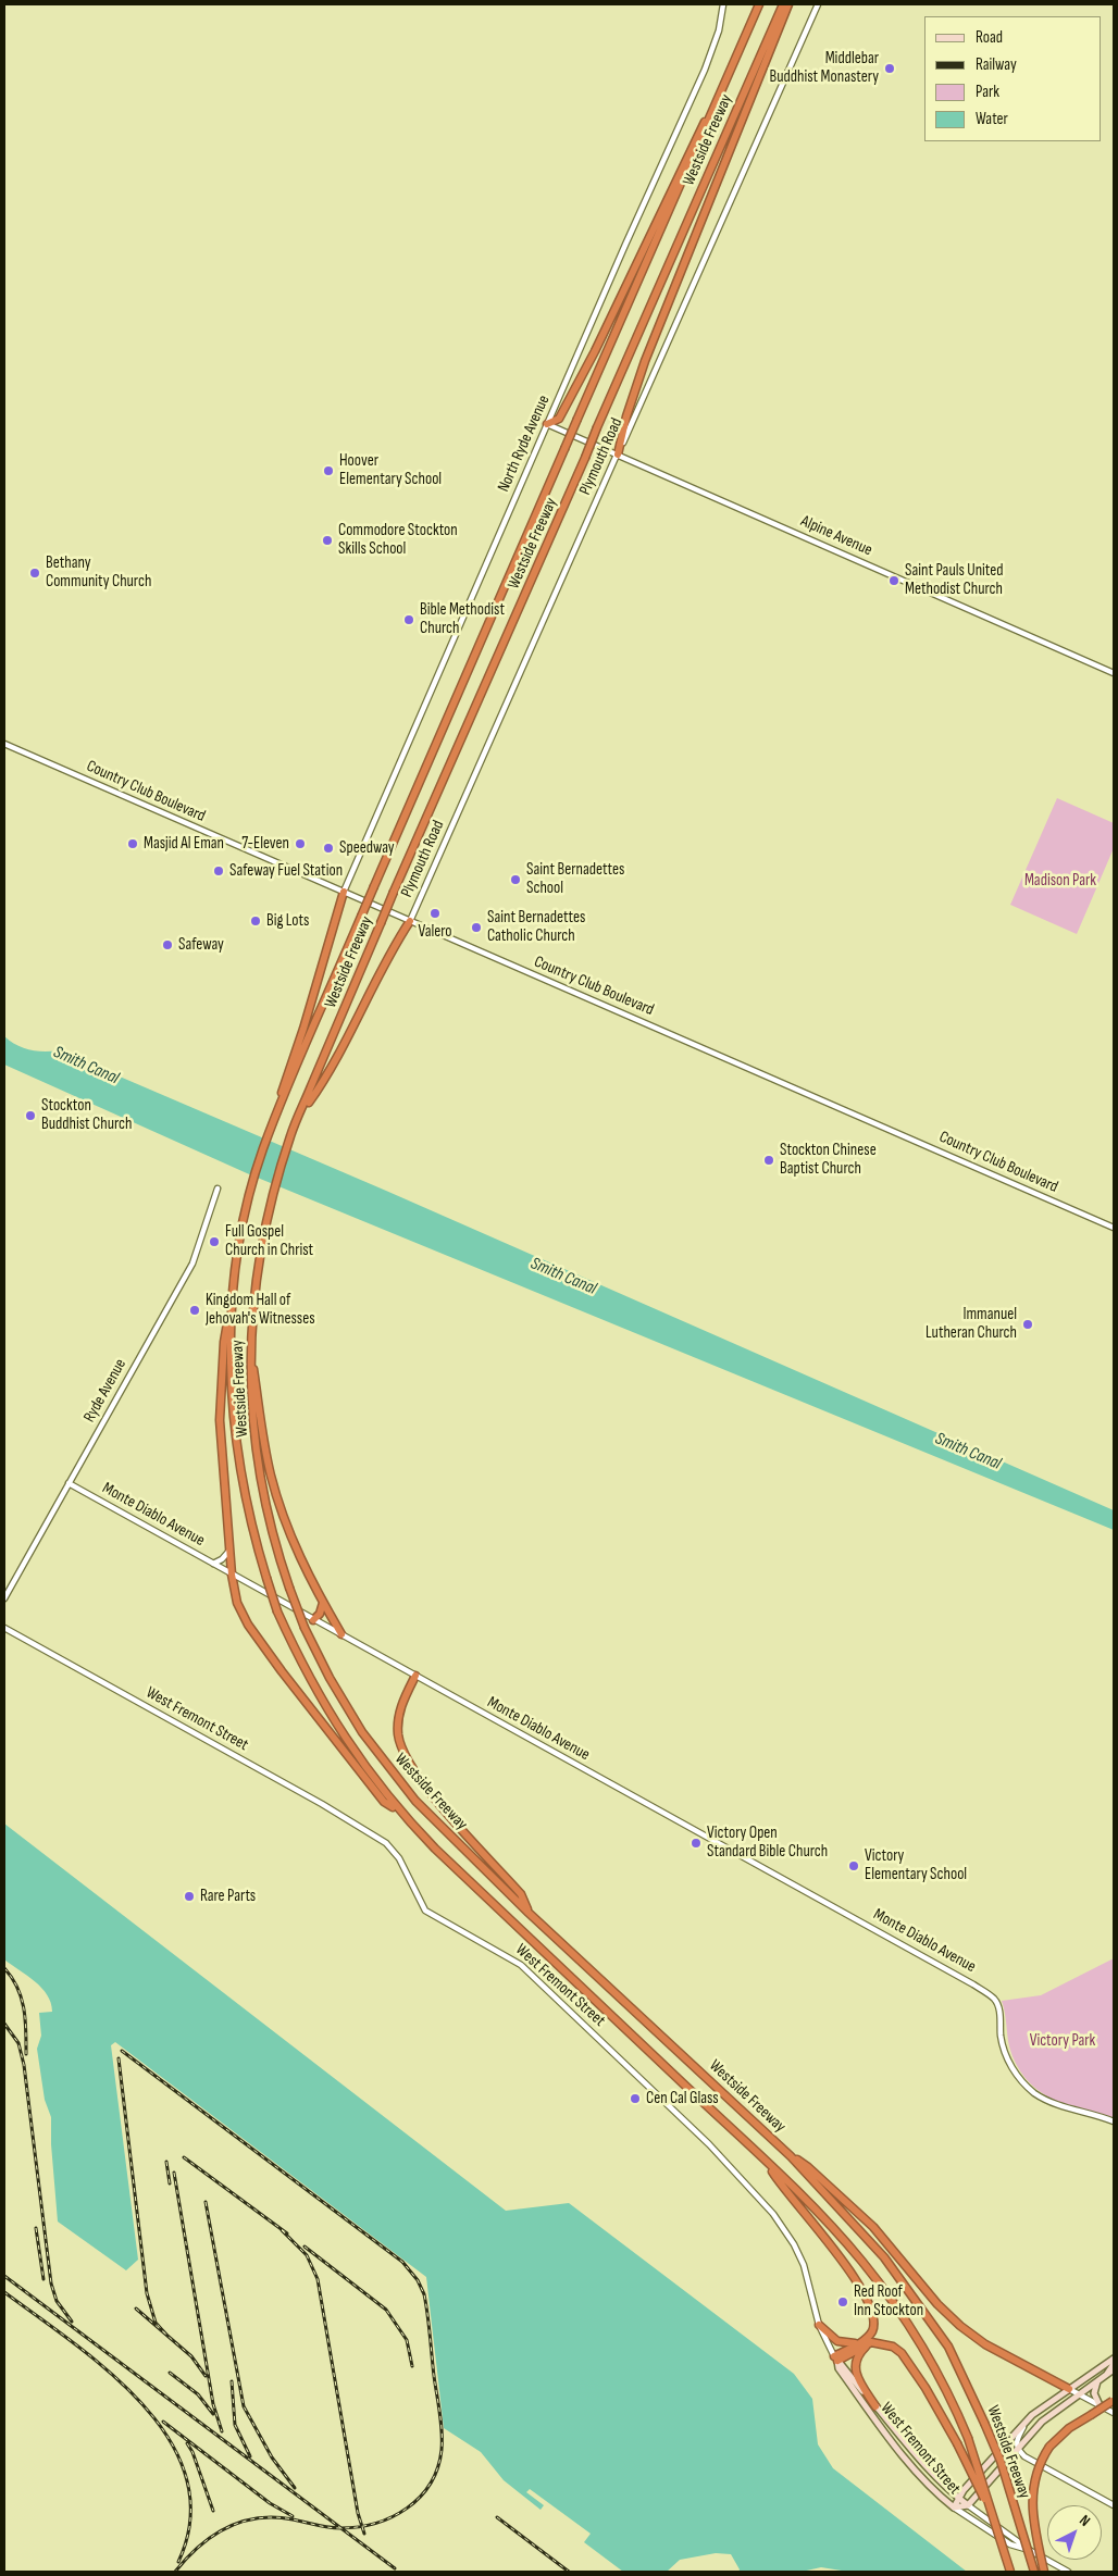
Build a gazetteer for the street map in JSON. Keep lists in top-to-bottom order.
{
  "streets": {
    "highway": ["Westside Freeway"],
    "main road": ["West Fremont Street"],
    "street": [
      "North Ryde Avenue",
      "Plymouth Road",
      "Alpine Avenue",
      "Country Club Boulevard",
      "Ryde Avenue",
      "Monte Diablo Avenue"
    ]
  },
  "crossings": [
    ["North Ryde Avenue", "Alpine Avenue"],
    ["North Ryde Avenue", "Country Club Boulevard"],
    ["Plymouth Road", "Alpine Avenue"],
    ["Plymouth Road", "Country Club Boulevard"],
    ["Ryde Avenue", "Monte Diablo Avenue"]
  ],
  "water": ["Smith Canal"],
  "parks": ["Madison Park", "Victory Park"],
  "places": [
    "Middlebar Buddhist Monastery",
    "Hoover Elementary School",
    "Commodore Stockton Skills School",
    "Bethany Community Church",
    "Saint Pauls United Methodist Church",
    "Bible Methodist Church",
    "Masjid Al Eman",
    "7-Eleven",
    "Speedway",
    "Safeway Fuel Station",
    "Saint Bernadettes School",
    "Valero",
    "Big Lots",
    "Saint Bernadettes Catholic Church",
    "Safeway",
    "Stockton Buddhist Church",
    "Stockton Chinese Baptist Church",
    "Full Gospel Church in Christ",
    "Kingdom Hall of Jehovah's Witnesses",
    "Immanuel Lutheran Church",
    "Victory Open Standard Bible Church",
    "Victory Elementary School",
    "Rare Parts",
    "Cen Cal Glass",
    "Red Roof Inn Stockton"
  ],
  "legend": [
    "Road",
    "Railway",
    "Park",
    "Water"
  ],
  "north": "top right"
}
